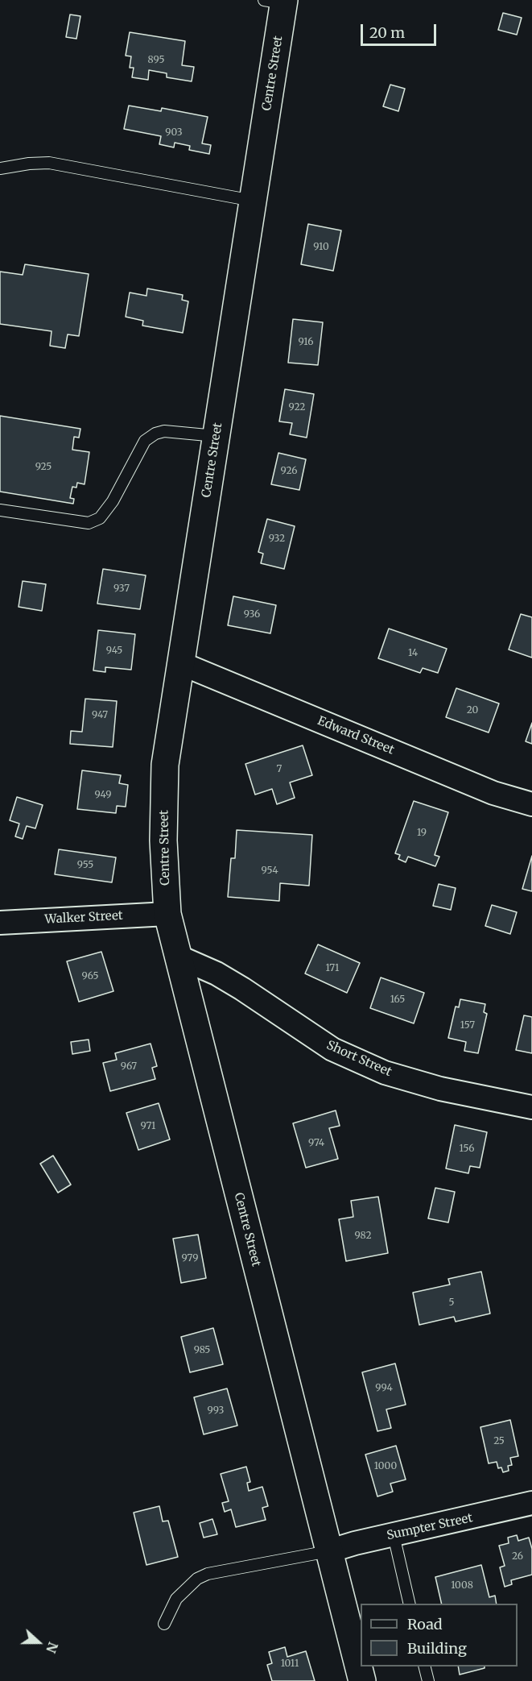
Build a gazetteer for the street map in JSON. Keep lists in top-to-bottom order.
{
  "streets": {
    "main road": ["Centre Street"],
    "street": [
      "Edward Street",
      "Walker Street",
      "Short Street",
      "Sumpter Street"
    ]
  },
  "crossings": [
    ["Centre Street", "Edward Street"],
    ["Centre Street", "Walker Street"],
    ["Centre Street", "Short Street"],
    ["Centre Street", "Sumpter Street"]
  ],
  "house_numbers": [
    "895",
    "903",
    "910",
    "916",
    "922",
    "925",
    "926",
    "932",
    "937",
    "936",
    "945",
    "14",
    "20",
    "947",
    "7",
    "949",
    "19",
    "955",
    "954",
    "171",
    "965",
    "165",
    "157",
    "967",
    "971",
    "974",
    "156",
    "982",
    "979",
    "5",
    "985",
    "994",
    "993",
    "25",
    "1000",
    "26",
    "1008",
    "1011"
  ],
  "legend": ["Road", "Building"],
  "scale_bar": "20 m",
  "north": "right"
}
